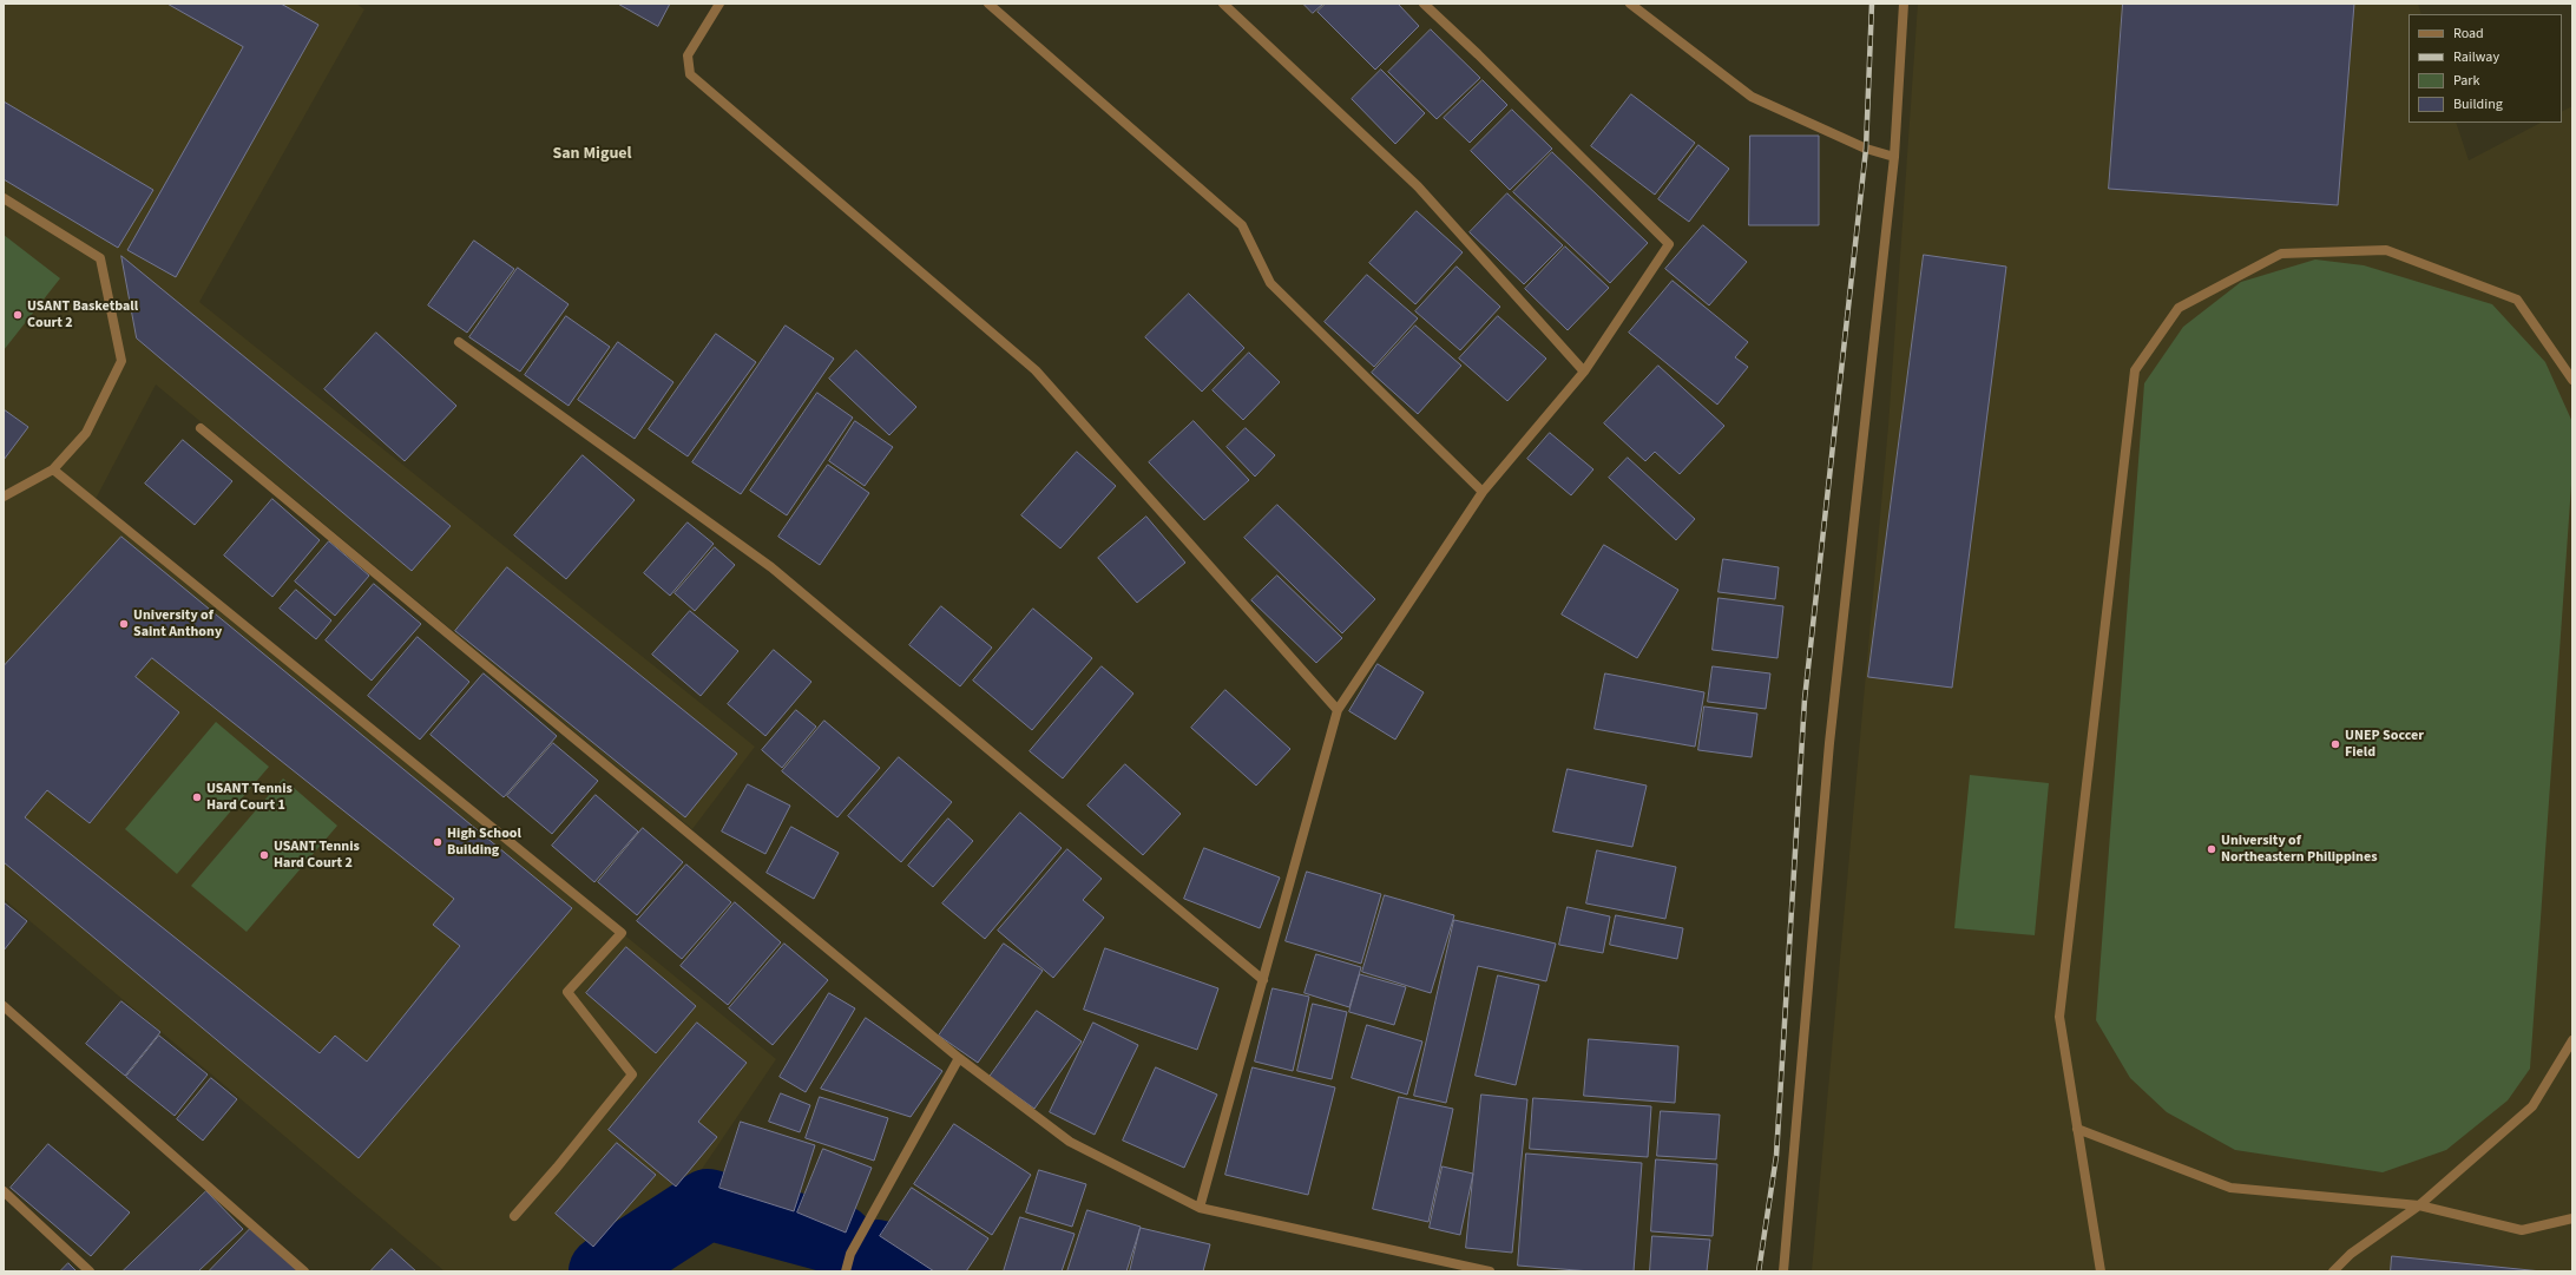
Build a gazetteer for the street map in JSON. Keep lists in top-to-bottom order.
{
  "districts": ["San Miguel"],
  "places": [
    "USANT Basketball Court 2",
    "University of Saint Anthony",
    "UNEP Soccer Field",
    "USANT Tennis Hard Court 1",
    "High School Building",
    "University of Northeastern Philippines",
    "USANT Tennis Hard Court 2"
  ],
  "legend": [
    "Road",
    "Railway",
    "Park",
    "Building"
  ]
}
